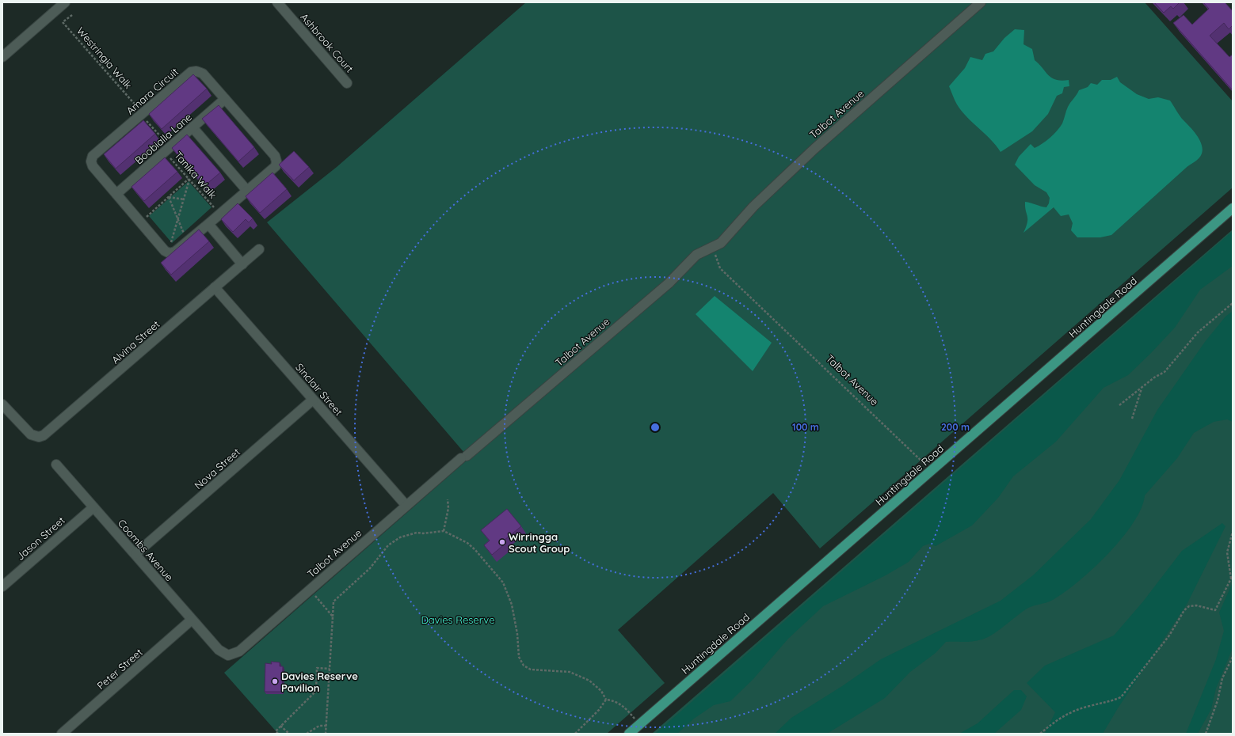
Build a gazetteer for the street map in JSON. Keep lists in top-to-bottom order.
{
  "streets": {
    "main road": ["Huntingdale Road"],
    "street": [
      "Ashbrook Court",
      "Amara Circuit",
      "Talbot Avenue",
      "Boobialla Lane",
      "Alvina Street",
      "Sinclair Street",
      "Nova Street",
      "Jason Street",
      "Coombs Avenue",
      "Peter Street"
    ],
    "path": ["Westringia Walk", "Tanika Walk"]
  },
  "crossings": [
    ["Westringia Walk", "Amara Circuit"],
    ["Westringia Walk", "Tanika Walk"],
    ["Amara Circuit", "Boobialla Lane"],
    ["Amara Circuit", "Tanika Walk"],
    ["Talbot Avenue", "Huntingdale Road"],
    ["Talbot Avenue", "Sinclair Street"],
    ["Talbot Avenue", "Coombs Avenue"],
    ["Boobialla Lane", "Tanika Walk"],
    ["Alvina Street", "Sinclair Street"],
    ["Sinclair Street", "Nova Street"],
    ["Nova Street", "Coombs Avenue"],
    ["Jason Street", "Coombs Avenue"],
    ["Coombs Avenue", "Peter Street"]
  ],
  "parks": ["Davies Reserve"],
  "places": ["Wirringga Scout Group", "Davies Reserve Pavilion"],
  "rings": ["100 m", "200 m"]
}
